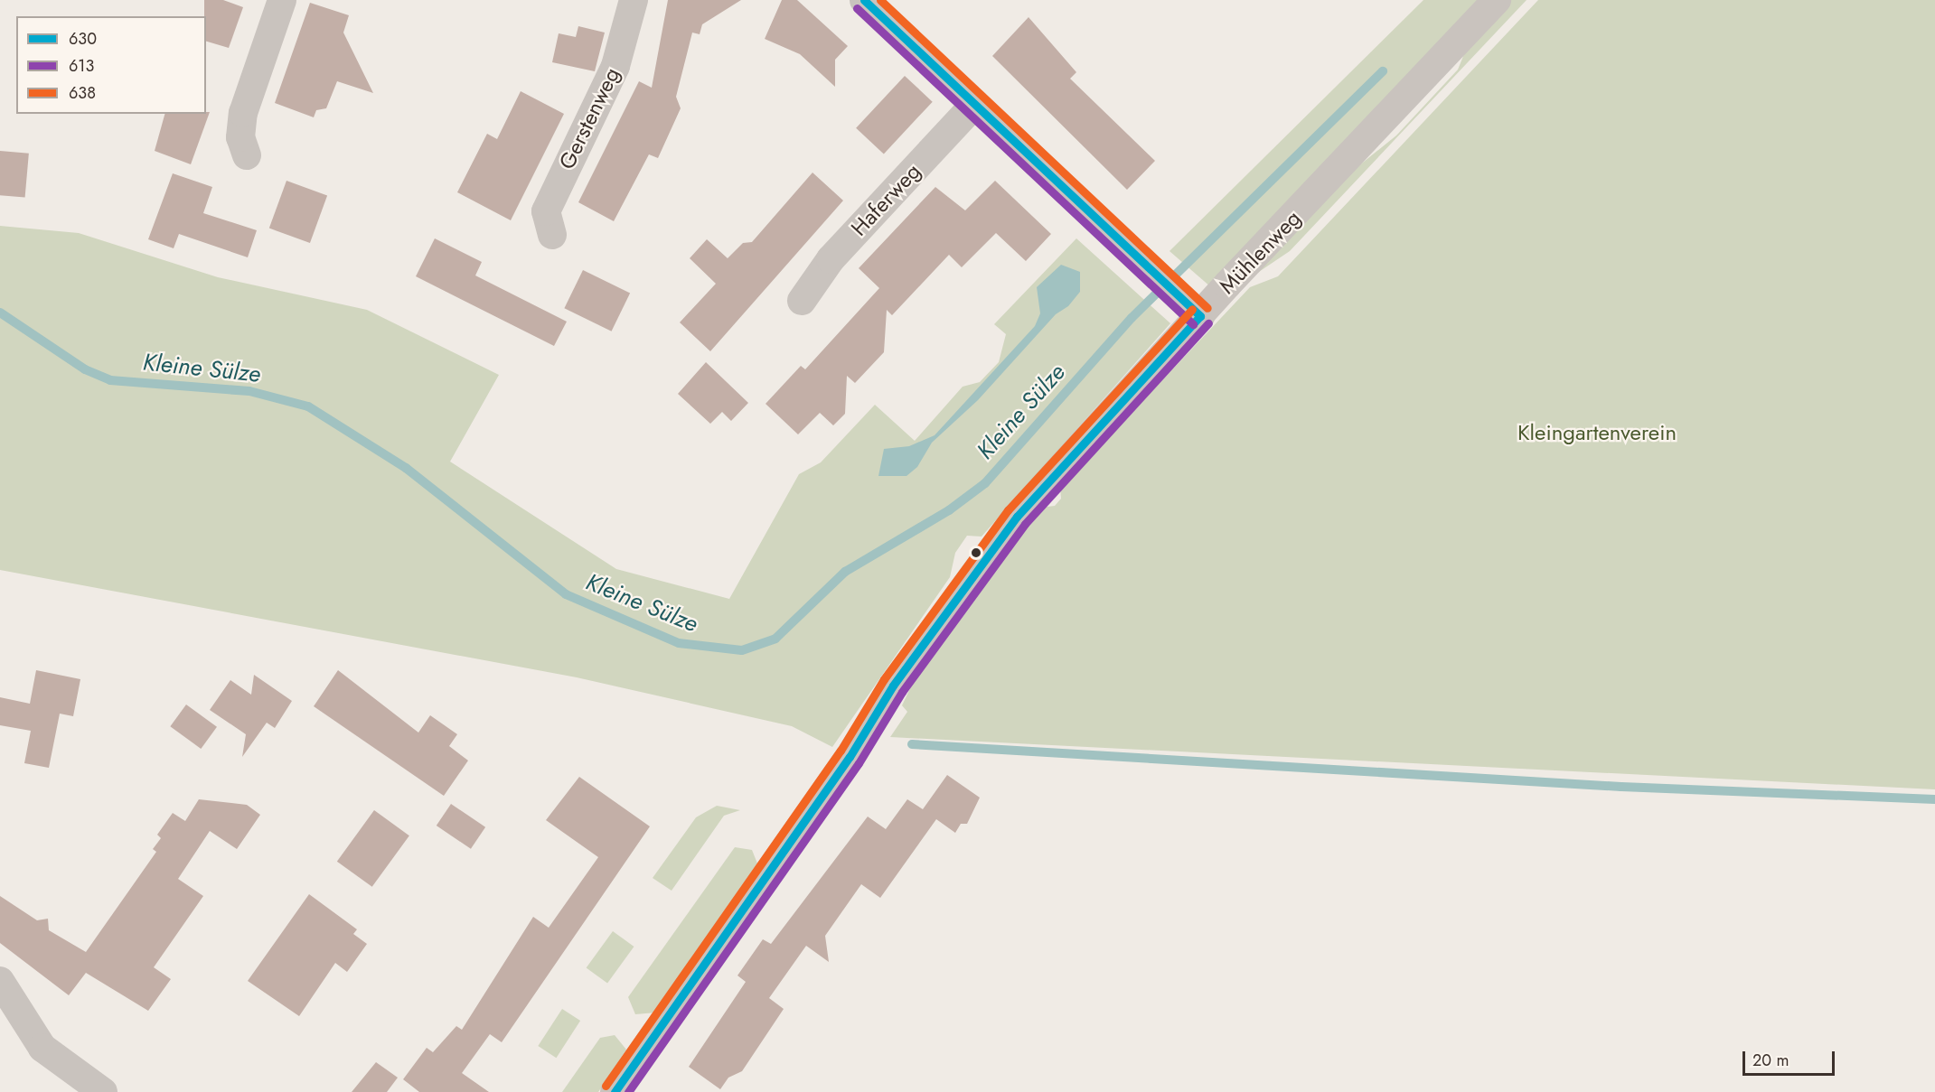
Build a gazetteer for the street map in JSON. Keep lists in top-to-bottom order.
{
  "streets": {
    "street": ["Gerstenweg", "Haferweg", "Mühlenweg"]
  },
  "water": ["Kleine Sülze"],
  "parks": ["Kleingartenverein"],
  "lines": ["transit line 630", "transit line 638", "transit line 613"],
  "legend": ["630", "613", "638"],
  "scale_bar": "20 m"
}
